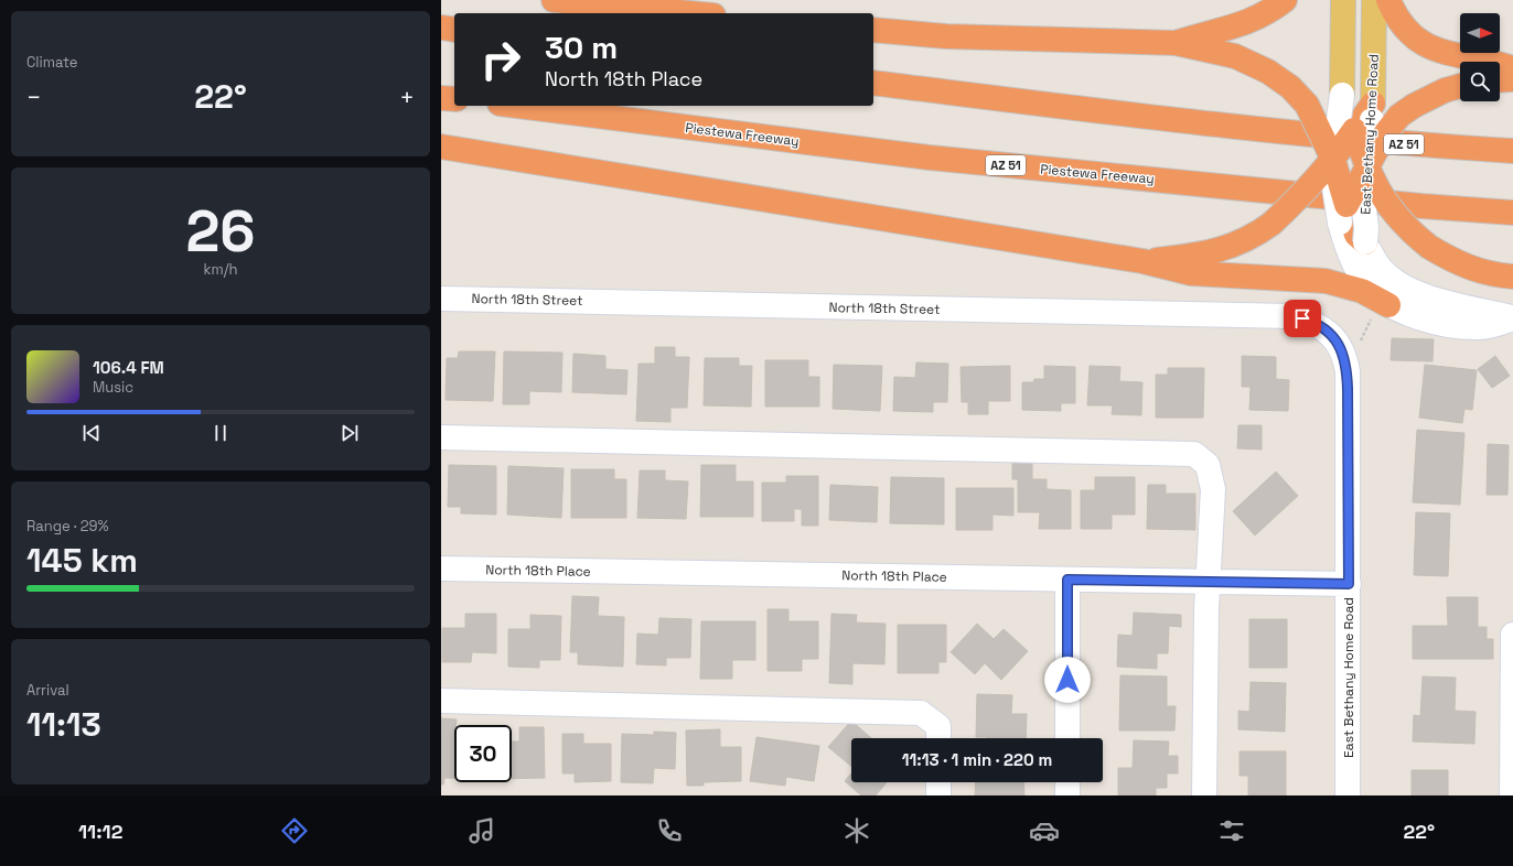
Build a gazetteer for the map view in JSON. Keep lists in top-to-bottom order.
{
  "streets": {
    "highway": ["Piestewa Freeway", "AZ 51"],
    "main road": ["East Bethany Home Road"],
    "street": ["North 18th Street", "North 18th Place"]
  },
  "crossings": [
    ["East Bethany Home Road", "North 18th Street"],
    ["East Bethany Home Road", "North 18th Place"]
  ],
  "north": "right",
  "page": {
    "tile": [
      "Climate",
      ["26", "km/h"],
      ["Range · 29%", "145 km"],
      ["Arrival", "11:13"]
    ],
    "turn": ["30 m", "North 18th Place"],
    "heat": ["−", "22°", "+"],
    "song": ["106.4 FM", "Music"],
    "limit": "30",
    "trip": "11:13 · 1 min · 220 m",
    "tabs": ["11:12", "22°"]
  }
}
